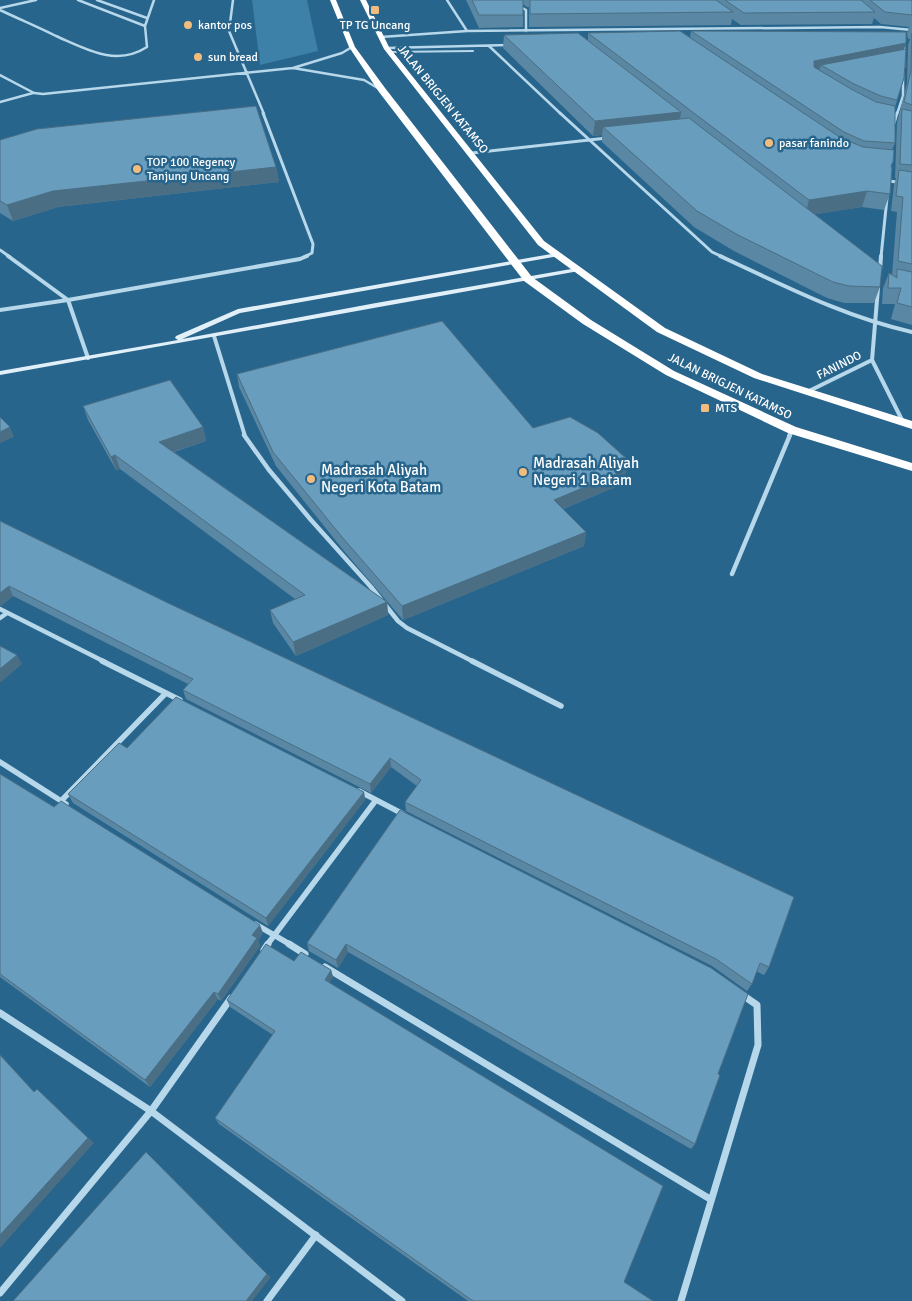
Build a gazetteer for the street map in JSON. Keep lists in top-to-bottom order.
{
  "streets": {
    "highway": ["JALAN BRIGJEN KATAMSO"],
    "street": ["FANINDO"]
  },
  "crossings": [
    ["JALAN BRIGJEN KATAMSO", "FANINDO"]
  ],
  "places": {
    "transit": ["TP TG Uncang", "MTS"],
    "other": [
      "kantor pos",
      "sun bread",
      "pasar fanindo",
      "TOP 100 Regency Tanjung Uncang",
      "Madrasah Aliyah Negeri 1 Batam",
      "Madrasah Aliyah Negeri Kota Batam"
    ]
  }
}
